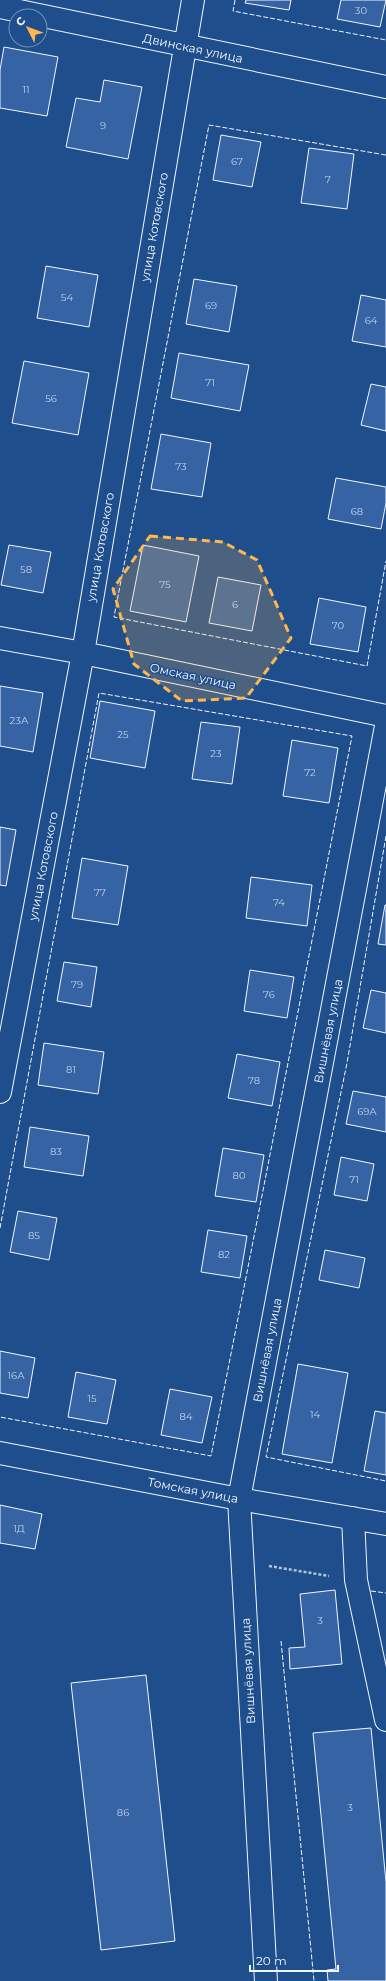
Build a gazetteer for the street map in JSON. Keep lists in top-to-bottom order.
{
  "streets": {
    "street": [
      "Двинская улица",
      "улица Котовского",
      "Омская улица",
      "Вишнёвая улица",
      "Томская улица"
    ]
  },
  "crossings": [
    ["Двинская улица", "улица Котовского"],
    ["улица Котовского", "Омская улица"],
    ["Вишнёвая улица", "Томская улица"]
  ],
  "house_numbers": [
    "30",
    "11",
    "9",
    "67",
    "7",
    "54",
    "69",
    "64",
    "71",
    "56",
    "73",
    "68",
    "58",
    "75",
    "6",
    "70",
    "23А",
    "25",
    "23",
    "72",
    "77",
    "74",
    "79",
    "76",
    "81",
    "78",
    "69А",
    "83",
    "80",
    "71",
    "85",
    "82",
    "16А",
    "15",
    "14",
    "84",
    "1Д",
    "3",
    "3",
    "86"
  ],
  "scale_bar": "20 m",
  "north": "top left"
}
